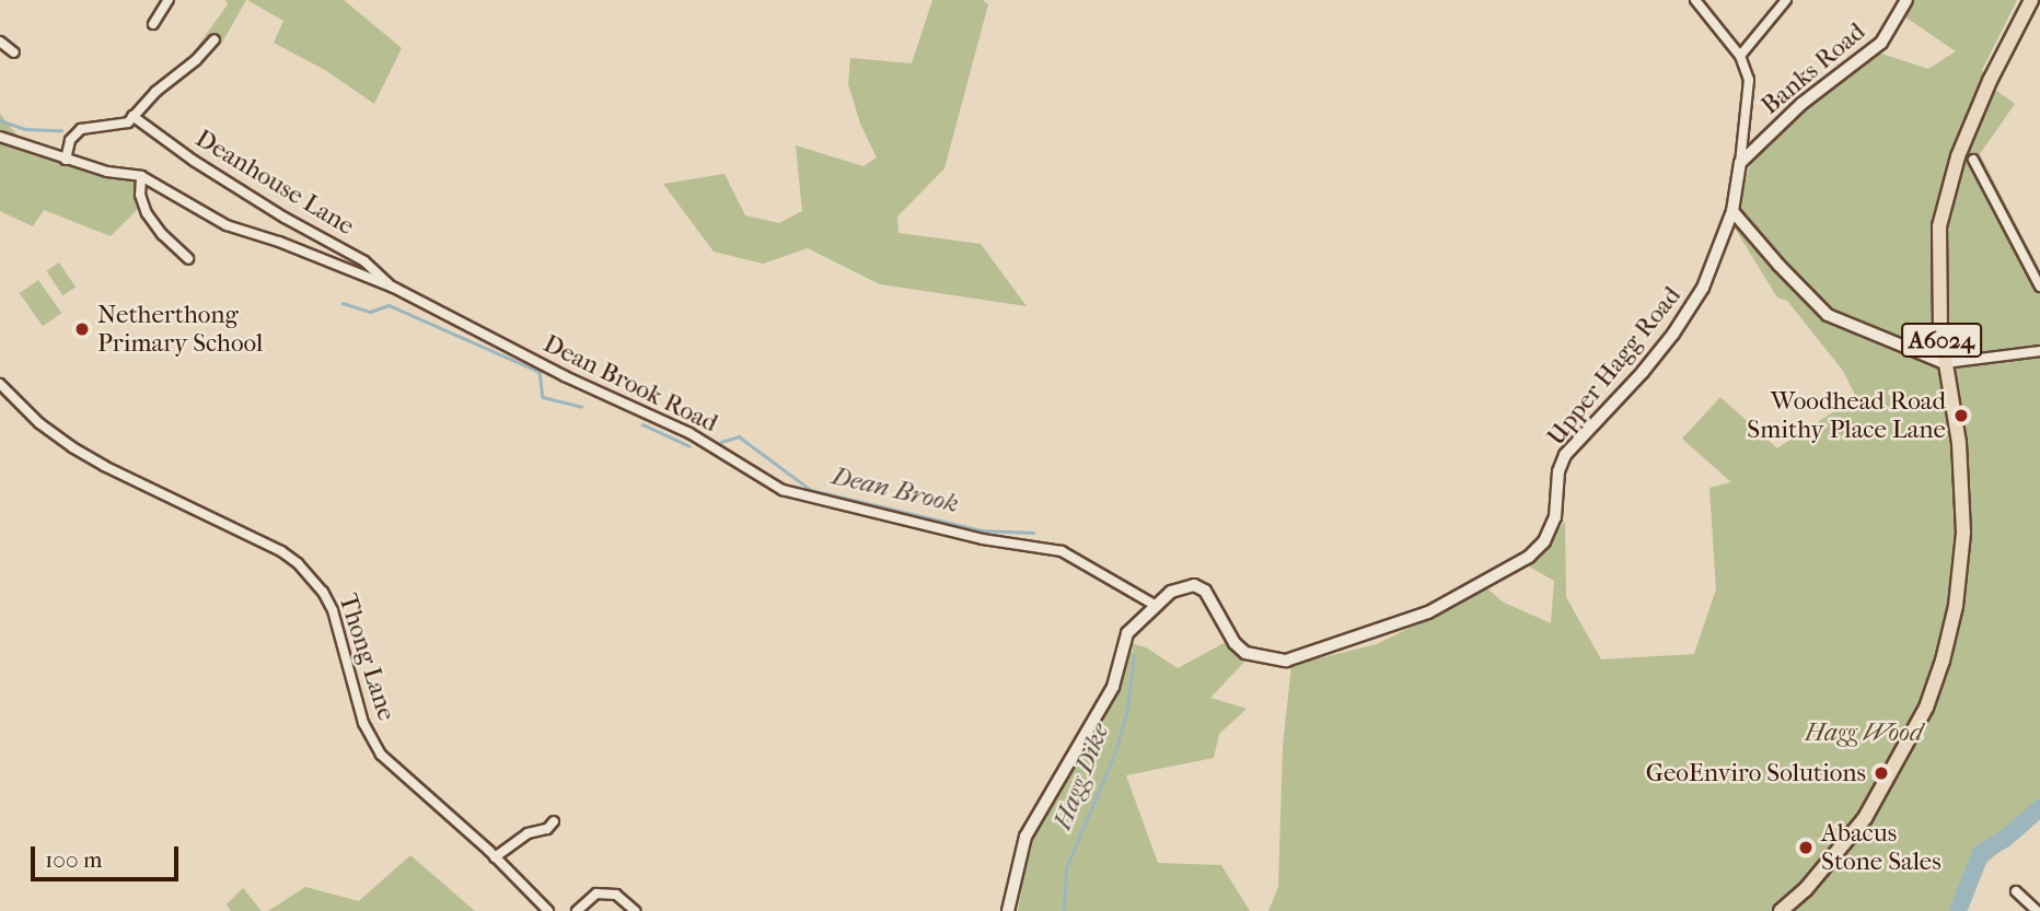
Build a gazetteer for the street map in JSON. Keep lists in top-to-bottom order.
{
  "streets": {
    "main road": ["A6024"],
    "street": [
      "Banks Road",
      "Deanhouse Lane",
      "Upper Hagg Road",
      "Dean Brook Road",
      "Thong Lane"
    ]
  },
  "crossings": [
    ["Banks Road", "Upper Hagg Road"],
    ["Deanhouse Lane", "Dean Brook Road"],
    ["Upper Hagg Road", "Dean Brook Road"]
  ],
  "water": ["Dean Brook", "Hagg Dike"],
  "parks": ["Hagg Wood"],
  "places": [
    "Netherthong Primary School",
    "Woodhead Road Smithy Place Lane",
    "GeoEnviro Solutions",
    "Abacus Stone Sales"
  ],
  "scale_bar": "100 m"
}
